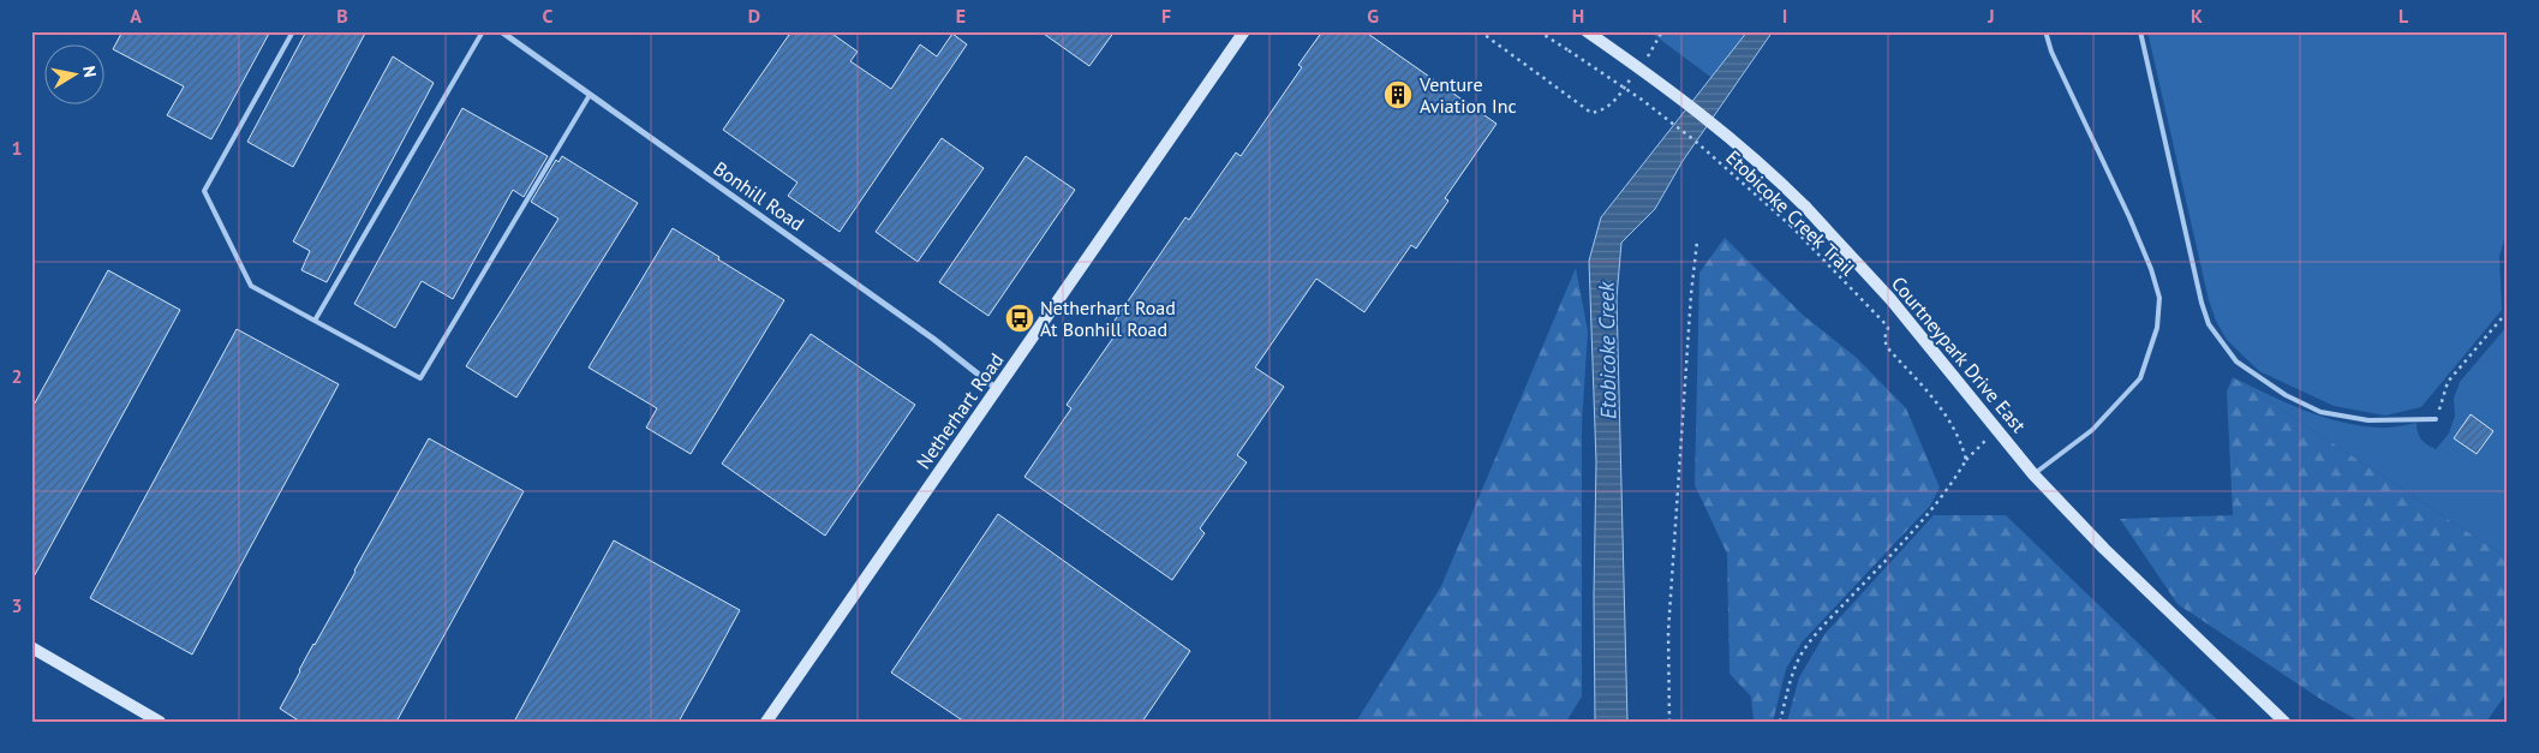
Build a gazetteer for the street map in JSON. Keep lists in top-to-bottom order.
{
  "streets": {
    "street": ["Bonhill Road", "Courtneypark Drive East", "Netherhart Road"],
    "path": ["Etobicoke Creek Trail"]
  },
  "crossings": [
    ["Bonhill Road", "Netherhart Road"]
  ],
  "water": ["Etobicoke Creek"],
  "places": {
    "building": ["Venture Aviation Inc"],
    "bus stop": ["Netherhart Road At Bonhill Road"]
  },
  "north": "right",
  "grid": {
    "columns": [
      "A",
      "B",
      "C",
      "D",
      "E",
      "F",
      "G",
      "H",
      "I",
      "J",
      "K",
      "L"
    ],
    "rows": ["1", "2", "3"]
  }
}
